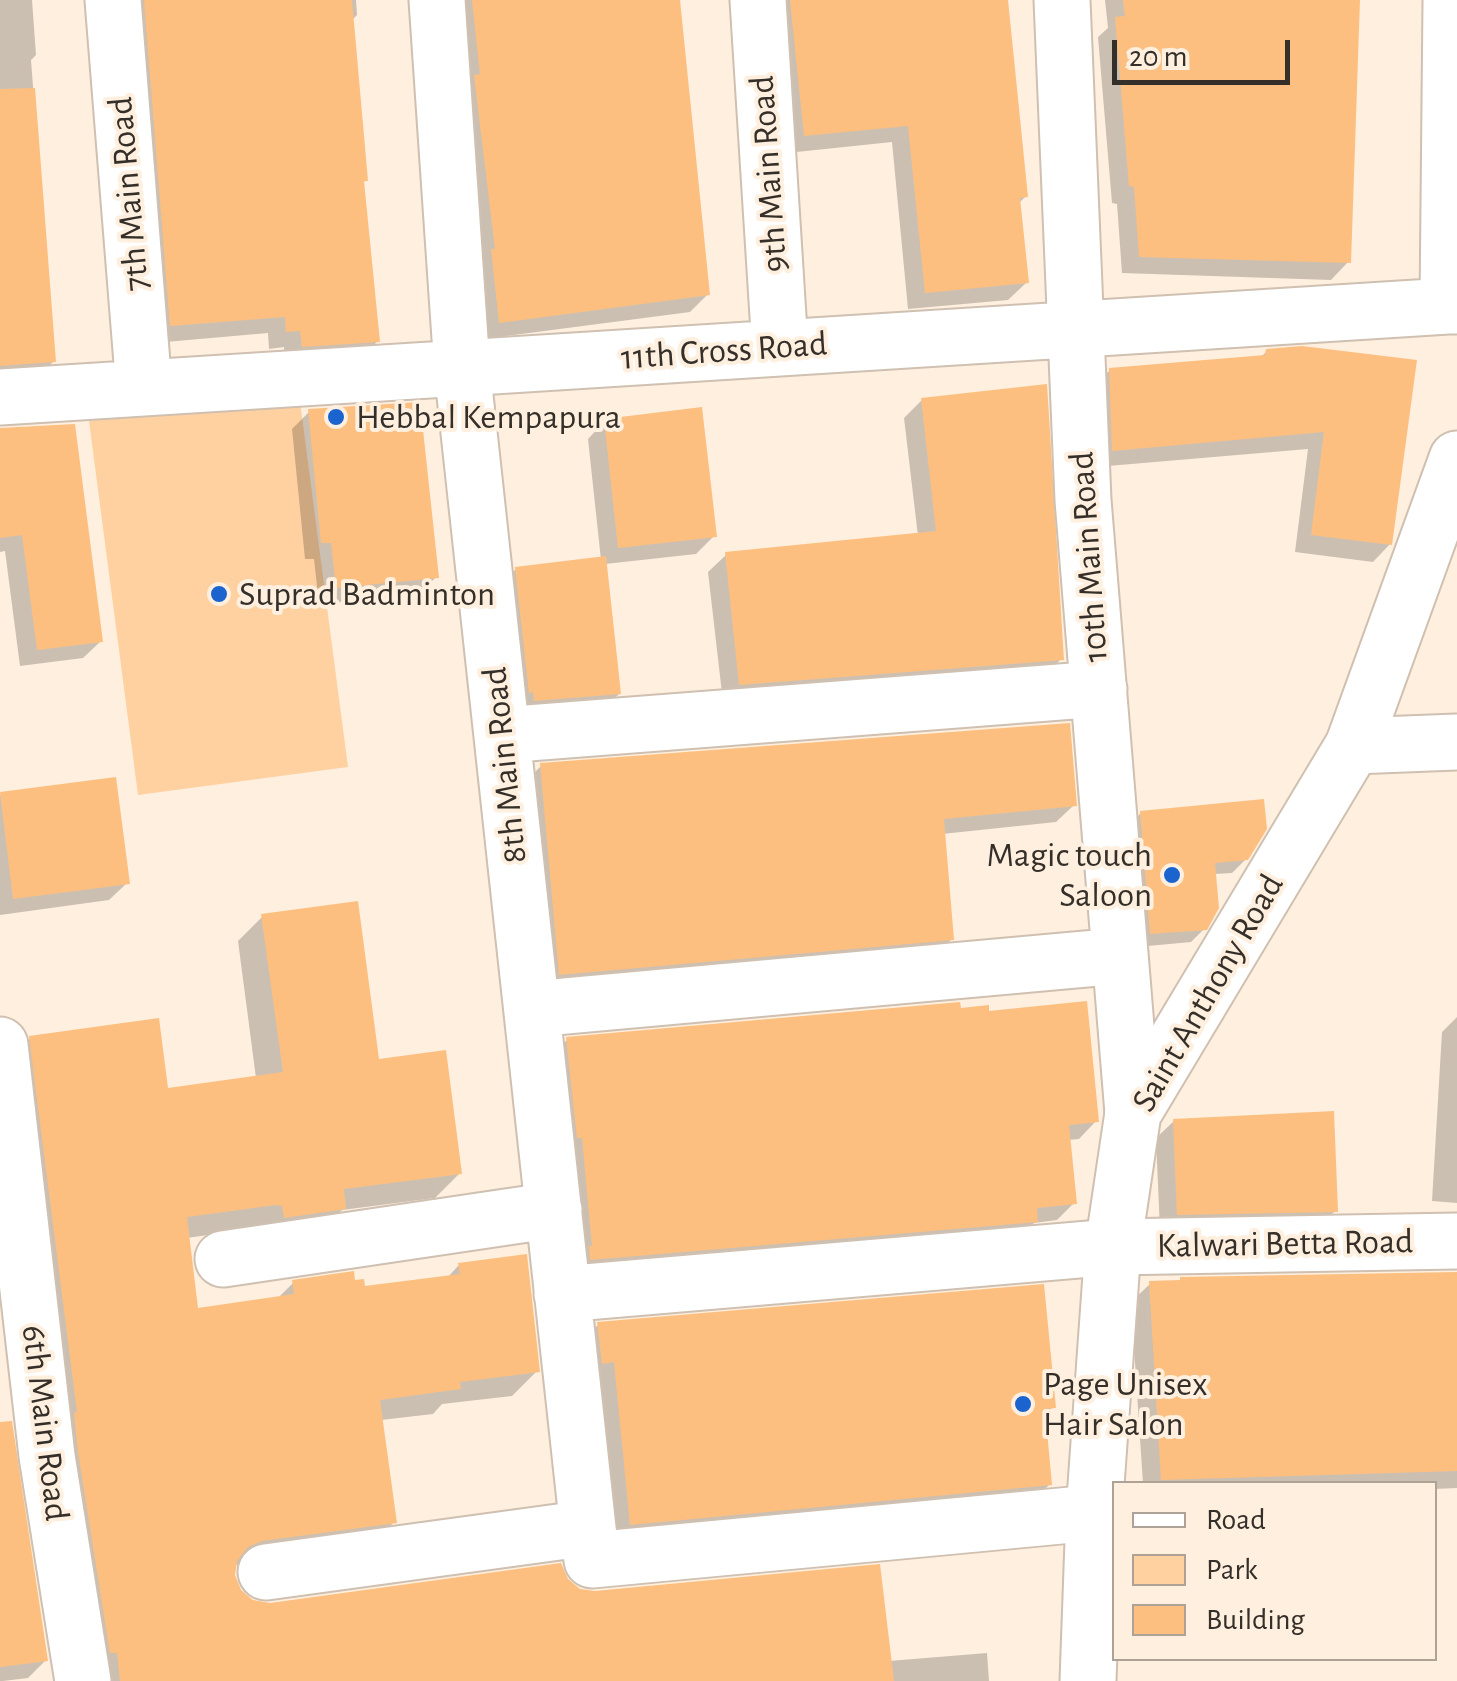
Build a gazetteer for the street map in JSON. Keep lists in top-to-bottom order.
{
  "streets": {
    "street": [
      "9th Main Road",
      "7th Main Road",
      "11th Cross Road",
      "10th Main Road",
      "8th Main Road",
      "Saint Anthony Road",
      "Kalwari Betta Road",
      "6th Main Road"
    ]
  },
  "crossings": [
    ["9th Main Road", "11th Cross Road"],
    ["7th Main Road", "11th Cross Road"],
    ["11th Cross Road", "10th Main Road"],
    ["11th Cross Road", "8th Main Road"],
    ["10th Main Road", "Saint Anthony Road"],
    ["8th Main Road", "Kalwari Betta Road"],
    ["Saint Anthony Road", "Kalwari Betta Road"]
  ],
  "places": [
    "Hebbal Kempapura",
    "Suprad Badminton",
    "Magic touch Saloon",
    "Page Unisex Hair Salon"
  ],
  "legend": ["Road", "Park", "Building"],
  "scale_bar": "20 m"
}
